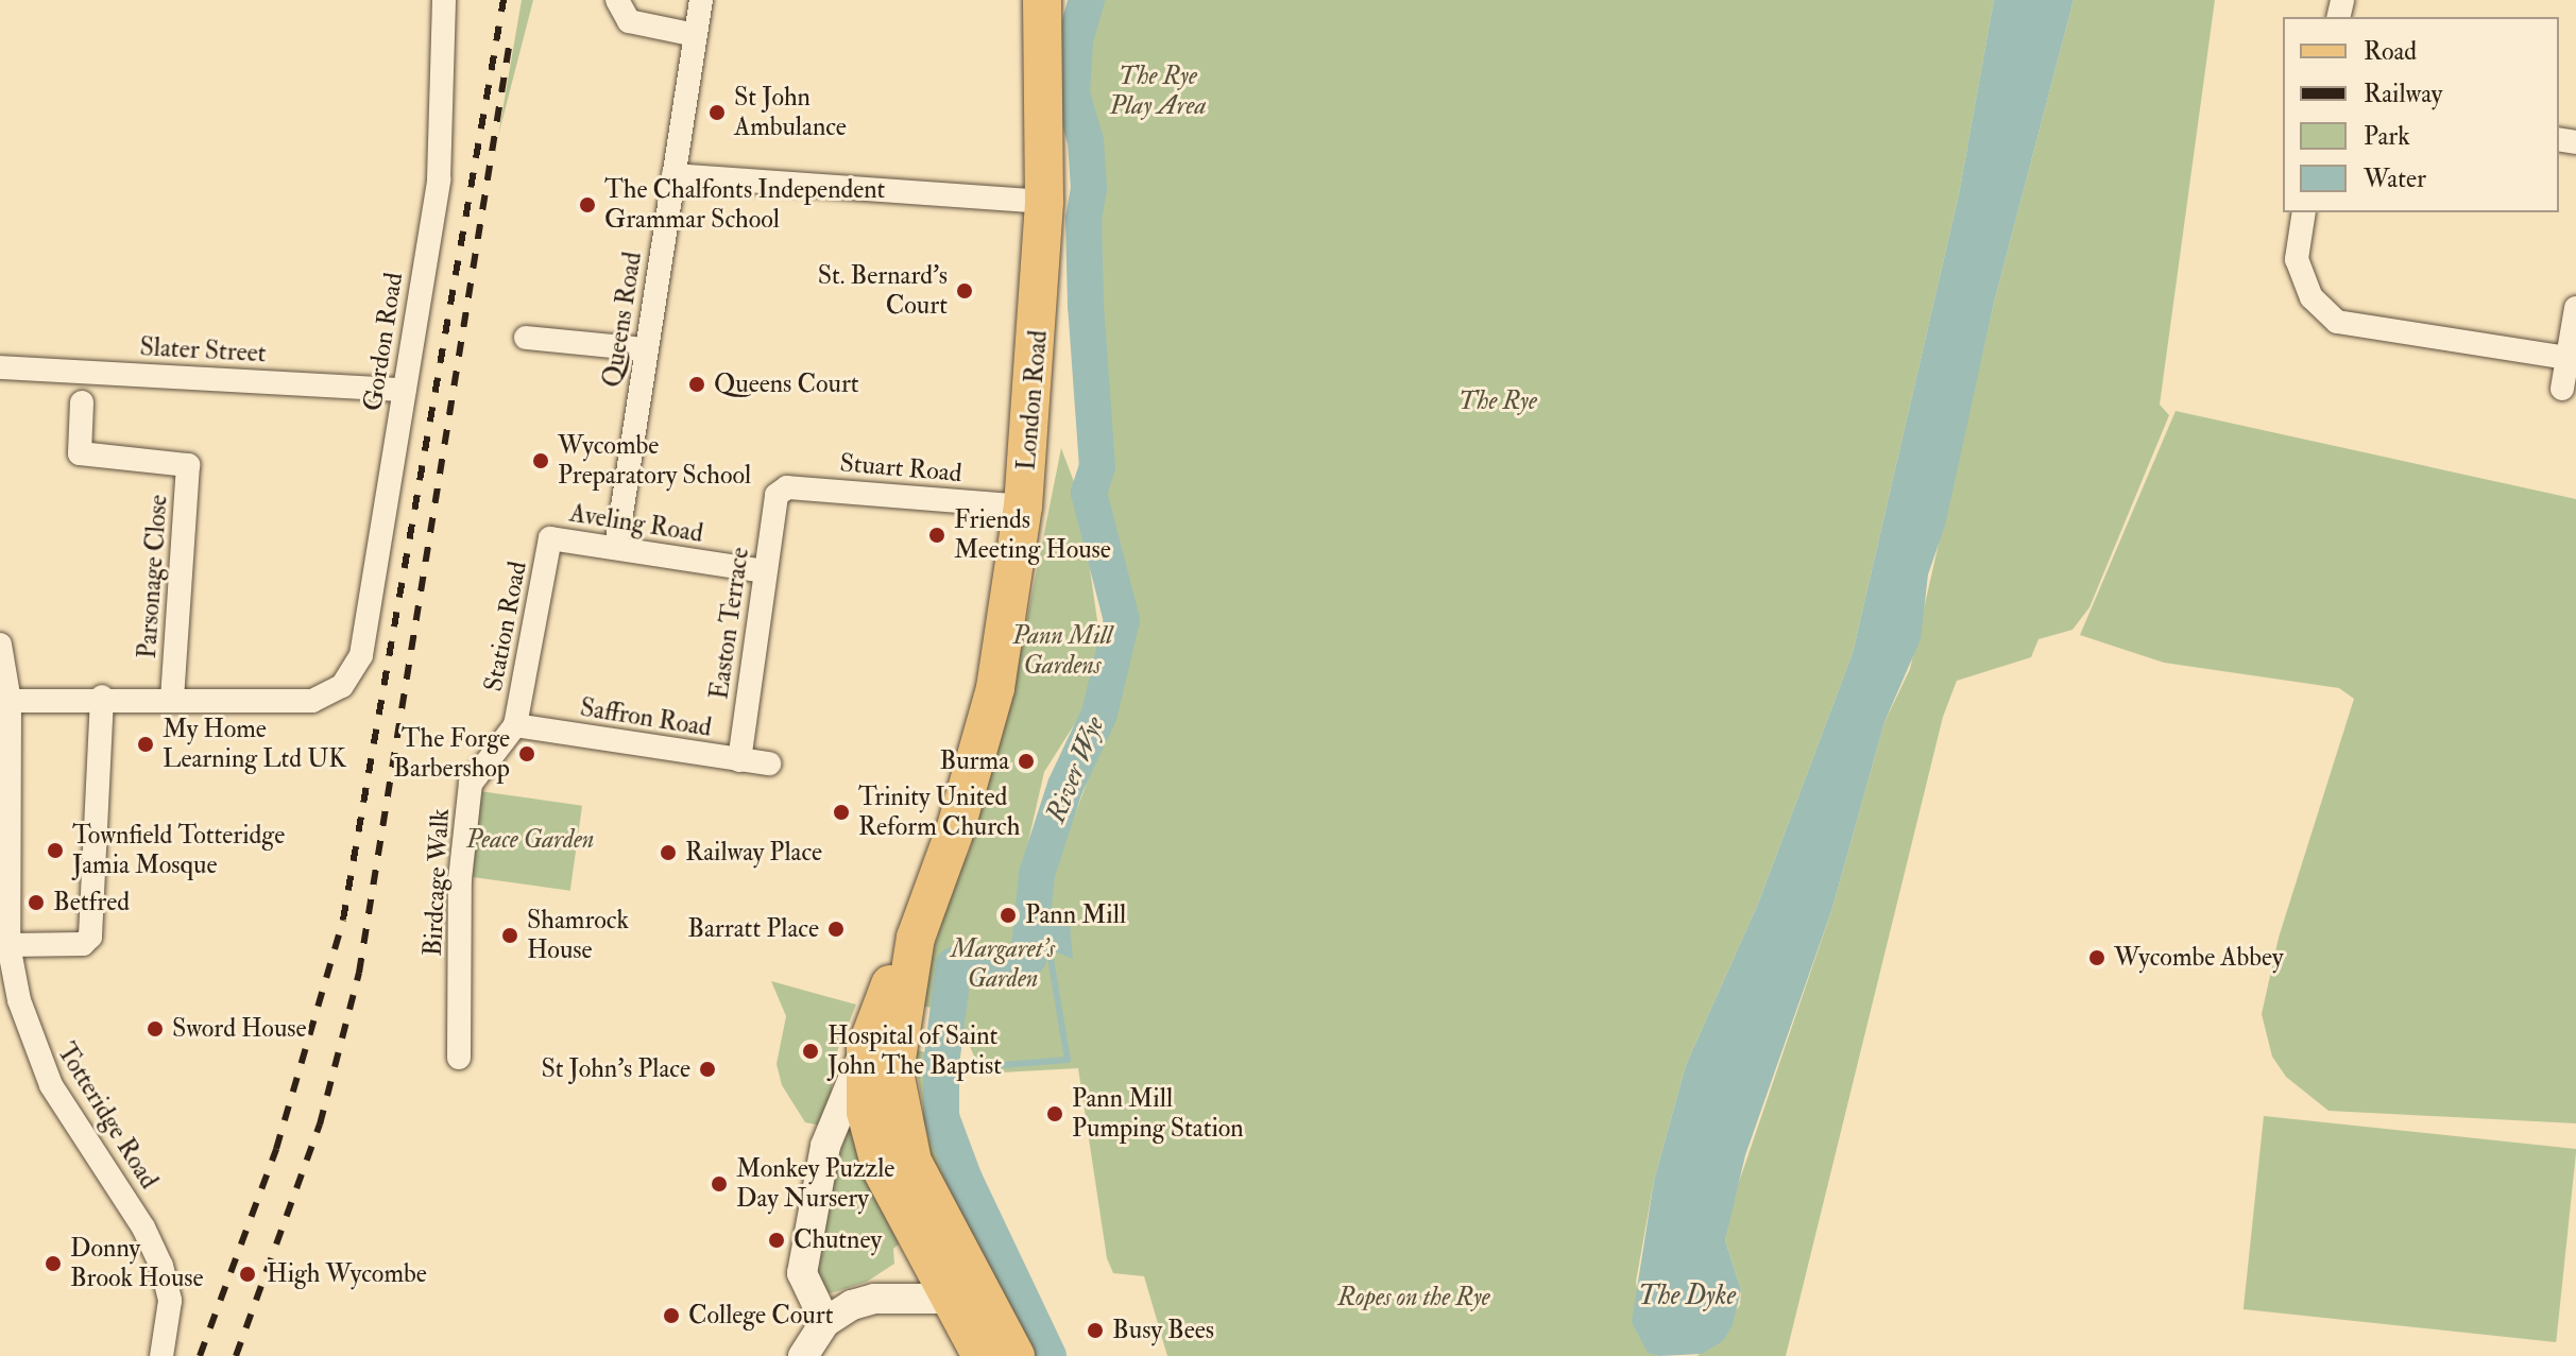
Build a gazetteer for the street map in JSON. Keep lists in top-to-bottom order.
{
  "streets": {
    "main road": ["London Road"],
    "street": [
      "Queens Road",
      "Gordon Road",
      "Slater Street",
      "Stuart Road",
      "Aveling Road",
      "Parsonage Close",
      "Easton Terrace",
      "Station Road",
      "Saffron Road",
      "Birdcage Walk",
      "Totteridge Road"
    ]
  },
  "crossings": [
    ["Queens Road", "Aveling Road"],
    ["Gordon Road", "Slater Street"],
    ["Gordon Road", "Parsonage Close"],
    ["London Road", "Stuart Road"],
    ["Stuart Road", "Easton Terrace"],
    ["Aveling Road", "Easton Terrace"],
    ["Aveling Road", "Station Road"],
    ["Easton Terrace", "Saffron Road"],
    ["Station Road", "Saffron Road"],
    ["Station Road", "Birdcage Walk"],
    ["Saffron Road", "Birdcage Walk"]
  ],
  "water": ["River Wye", "The Dyke"],
  "parks": [
    "The Rye Play Area",
    "The Rye",
    "Pann Mill Gardens",
    "Peace Garden",
    "Margaret's Garden",
    "Ropes on the Rye"
  ],
  "places": [
    "St John Ambulance",
    "The Chalfonts Independent Grammar School",
    "St. Bernard's Court",
    "Queens Court",
    "Wycombe Preparatory School",
    "Friends Meeting House",
    "My Home Learning Ltd UK",
    "The Forge Barbershop",
    "Burma",
    "Trinity United Reform Church",
    "Townfield Totteridge Jamia Mosque",
    "Railway Place",
    "Betfred",
    "Pann Mill",
    "Barratt Place",
    "Shamrock House",
    "Wycombe Abbey",
    "Sword House",
    "Hospital of Saint John The Baptist",
    "St John's Place",
    "Pann Mill Pumping Station",
    "Monkey Puzzle Day Nursery",
    "Chutney",
    "Donny Brook House",
    "High Wycombe",
    "College Court",
    "Busy Bees"
  ],
  "legend": [
    "Road",
    "Railway",
    "Park",
    "Water"
  ]
}
